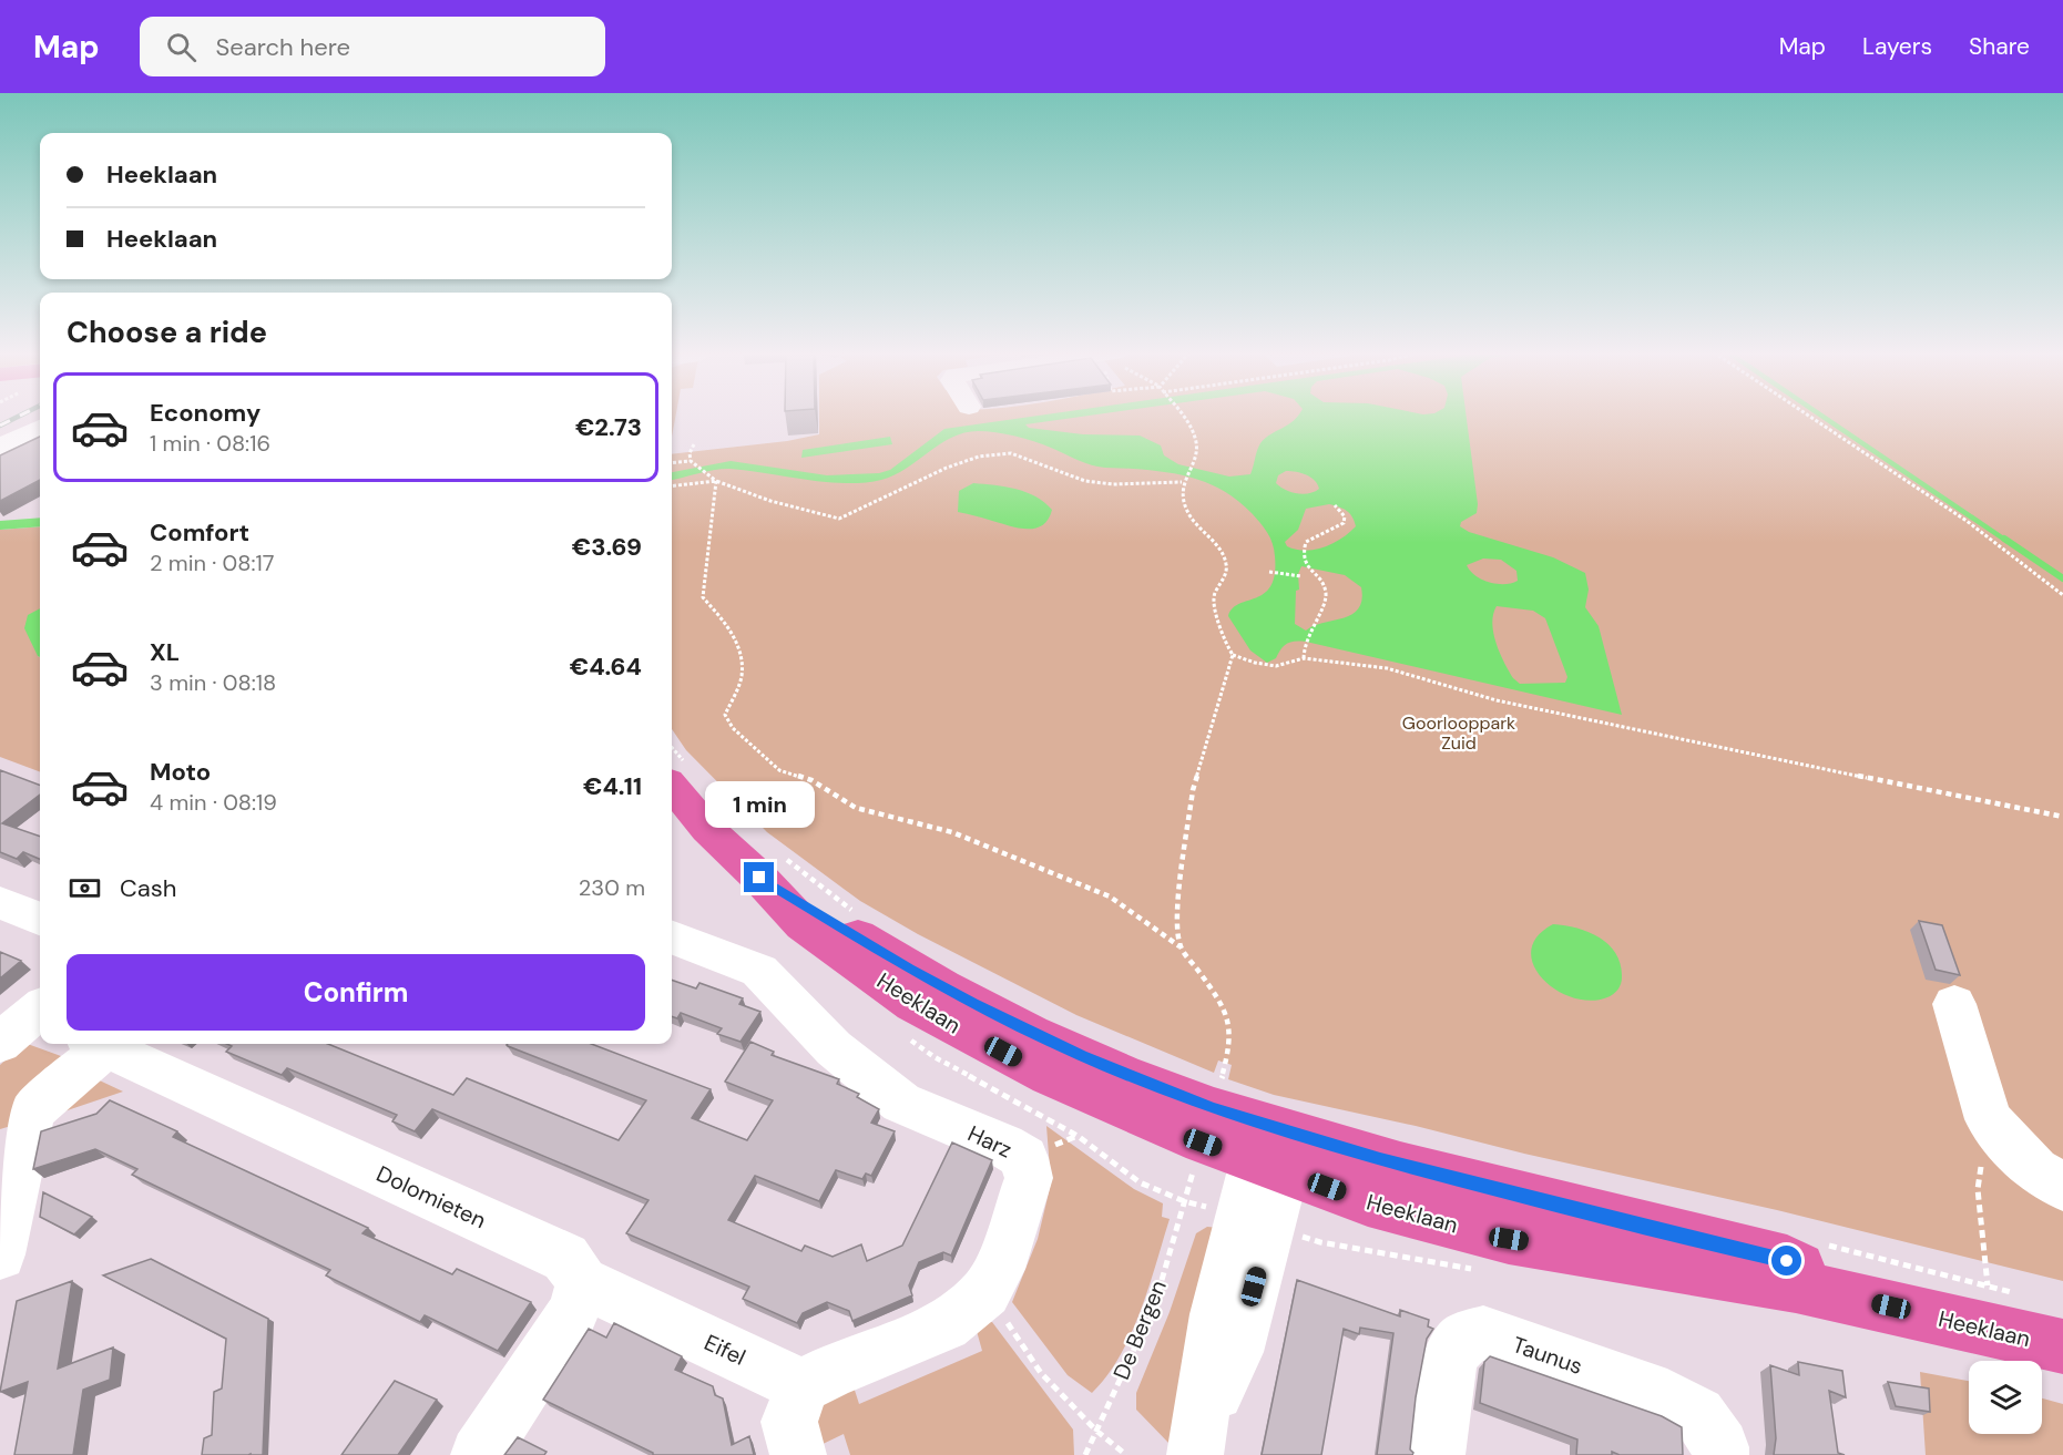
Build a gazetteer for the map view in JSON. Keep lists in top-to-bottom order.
{
  "streets": {
    "main road": ["Heeklaan"],
    "street": [
      "Harz",
      "Dolomieten",
      "Eifel",
      "Taunus"
    ],
    "path": ["De Bergen"]
  },
  "crossings": [
    ["Harz", "Eifel"],
    ["Dolomieten", "Eifel"]
  ],
  "parks": ["Goorlooppark Zuid"],
  "page": {
    "header": "Map",
    "search": "Search here",
    "nav": ["Map", "Layers", "Share"],
    "banner": ["Heeklaan", "Heeklaan"],
    "heading": "Choose a ride",
    "list": [
      {
        "name": "Economy",
        "note": "1 min · 08:16",
        "value": "€2.73"
      },
      {
        "name": "Comfort",
        "note": "2 min · 08:17",
        "value": "€3.69"
      },
      {
        "name": "XL",
        "note": "3 min · 08:18",
        "value": "€4.64"
      },
      {
        "name": "Moto",
        "note": "4 min · 08:19",
        "value": "€4.11"
      }
    ],
    "bubble": "1 min",
    "pay": ["Cash", "230 m"],
    "buttons": "Confirm"
  }
}
